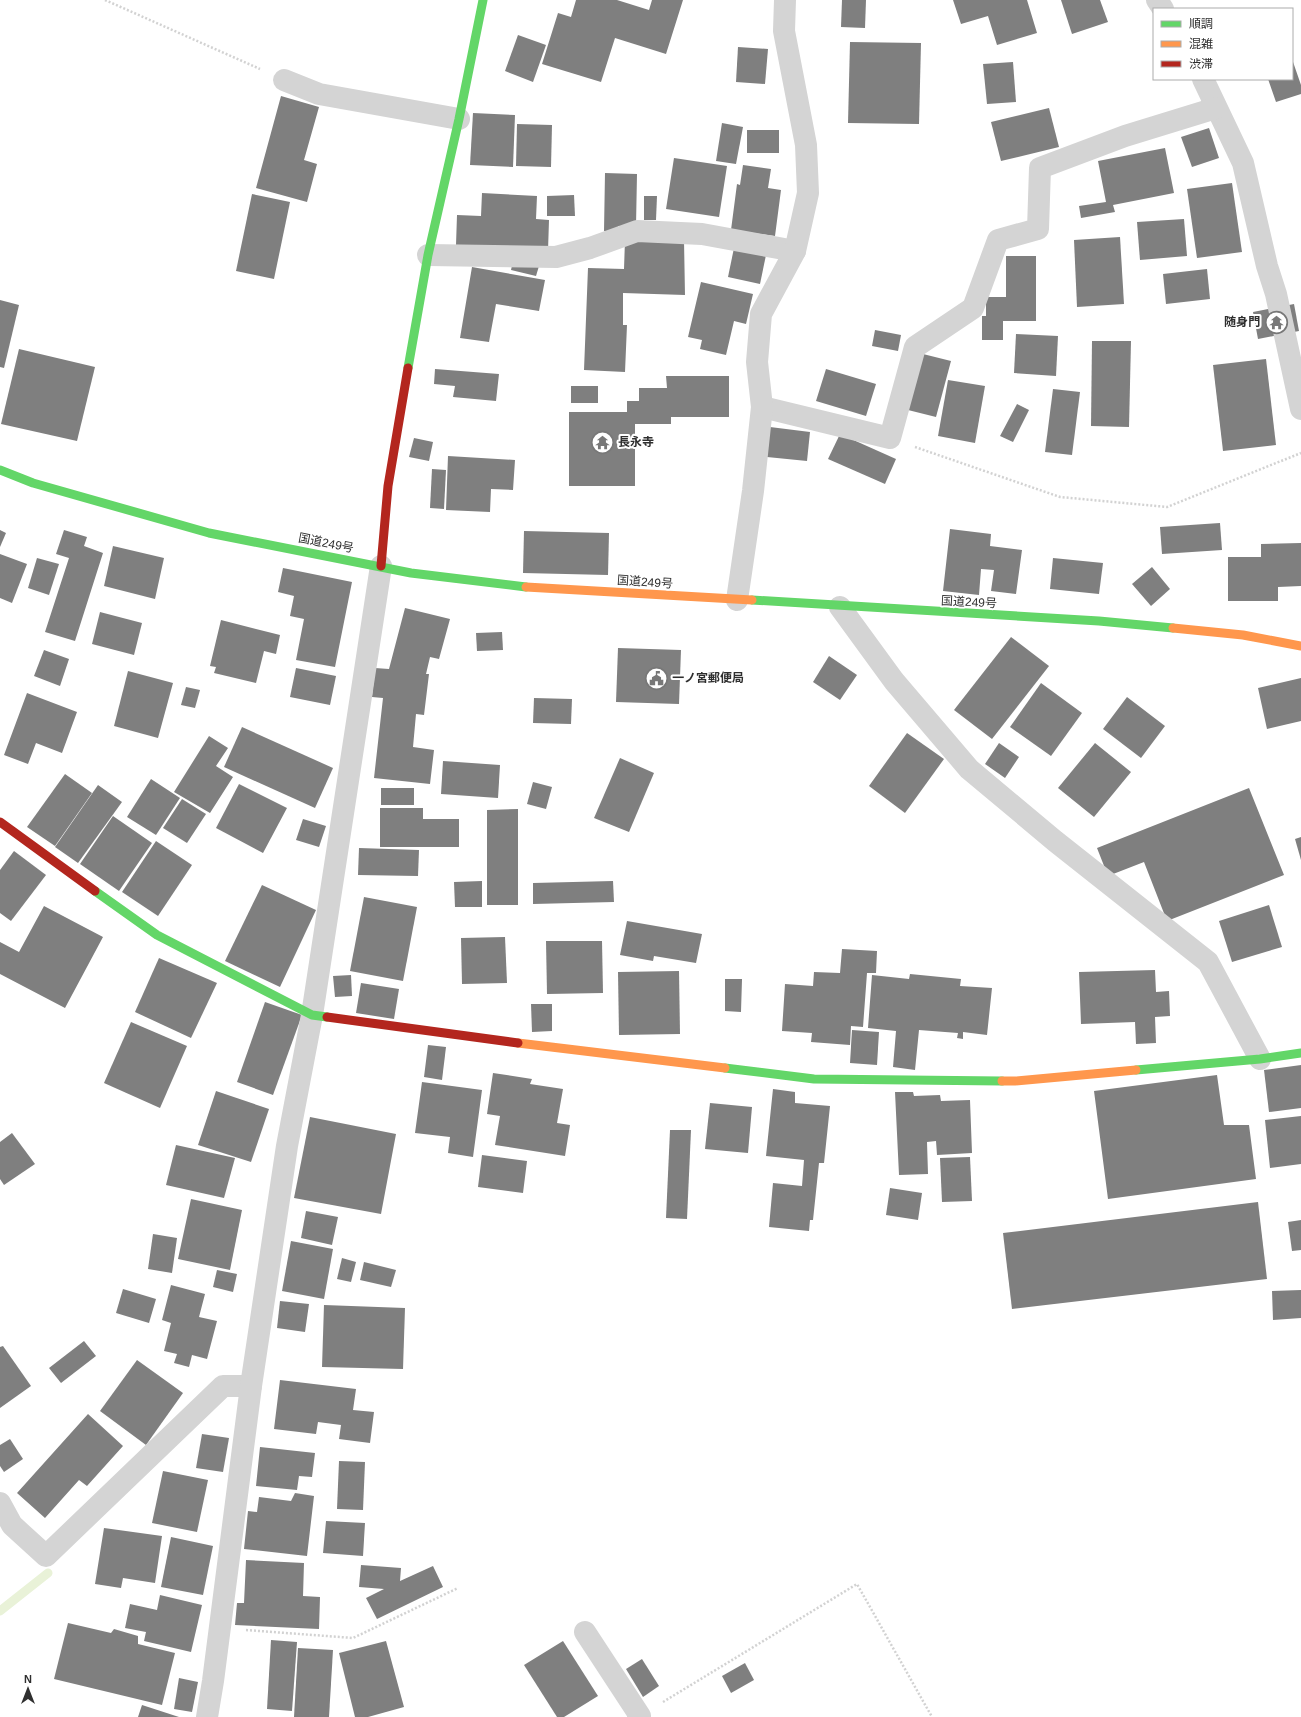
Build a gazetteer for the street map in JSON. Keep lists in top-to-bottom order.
{
  "streets": {
    "main road": ["国道249号"]
  },
  "places": {
    "temple": ["随身門", "長永寺"],
    "public building": ["一ノ宮郵便局"]
  },
  "legend": ["順調", "混雑", "渋滞"],
  "north": "top"
}
